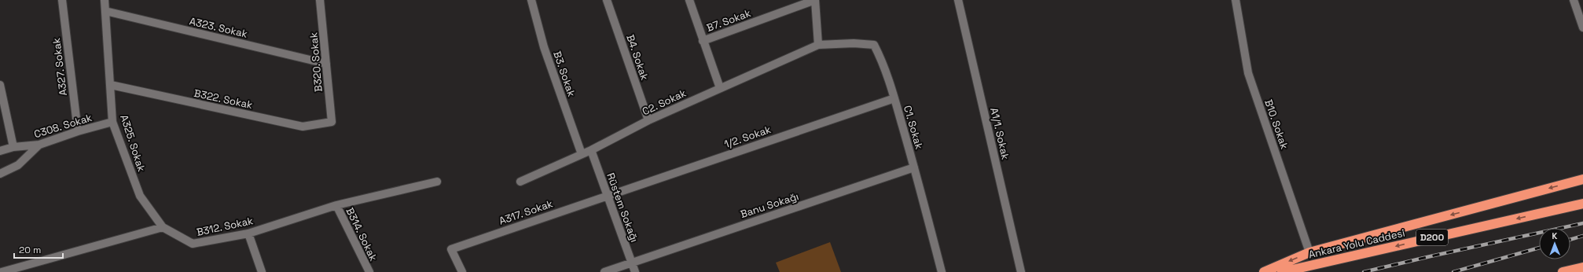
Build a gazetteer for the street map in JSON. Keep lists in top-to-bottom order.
{
  "streets": {
    "highway": ["D200", "Ankara Yolu Caddesi"],
    "street": [
      "B7. Sokak",
      "A323. Sokak",
      "B4. Sokak",
      "B320. Sokak",
      "A327. Sokak",
      "B3. Sokak",
      "B322. Sokak",
      "C2. Sokak",
      "B10. Sokak",
      "C308. Sokak",
      "C1. Sokak",
      "A1/1. Sokak",
      "1/2. Sokak",
      "A325. Sokak",
      "Banu Sokağı",
      "Rüstem Sokağı",
      "A317. Sokak",
      "B312. Sokak",
      "B314. Sokak"
    ]
  },
  "crossings": [
    ["A323. Sokak", "B320. Sokak"],
    ["A323. Sokak", "A325. Sokak"],
    ["B4. Sokak", "C2. Sokak"],
    ["B320. Sokak", "B322. Sokak"],
    ["A327. Sokak", "C308. Sokak"],
    ["B3. Sokak", "C2. Sokak"],
    ["B322. Sokak", "A325. Sokak"],
    ["C2. Sokak", "C1. Sokak"],
    ["C2. Sokak", "Rüstem Sokağı"],
    ["C308. Sokak", "A325. Sokak"],
    ["C1. Sokak", "1/2. Sokak"],
    ["C1. Sokak", "Banu Sokağı"],
    ["1/2. Sokak", "Rüstem Sokağı"],
    ["1/2. Sokak", "A317. Sokak"],
    ["A325. Sokak", "B312. Sokak"],
    ["Banu Sokağı", "Rüstem Sokağı"],
    ["Rüstem Sokağı", "A317. Sokak"],
    ["B312. Sokak", "B314. Sokak"]
  ],
  "scale_bar": "20 m",
  "north": "top"
}
